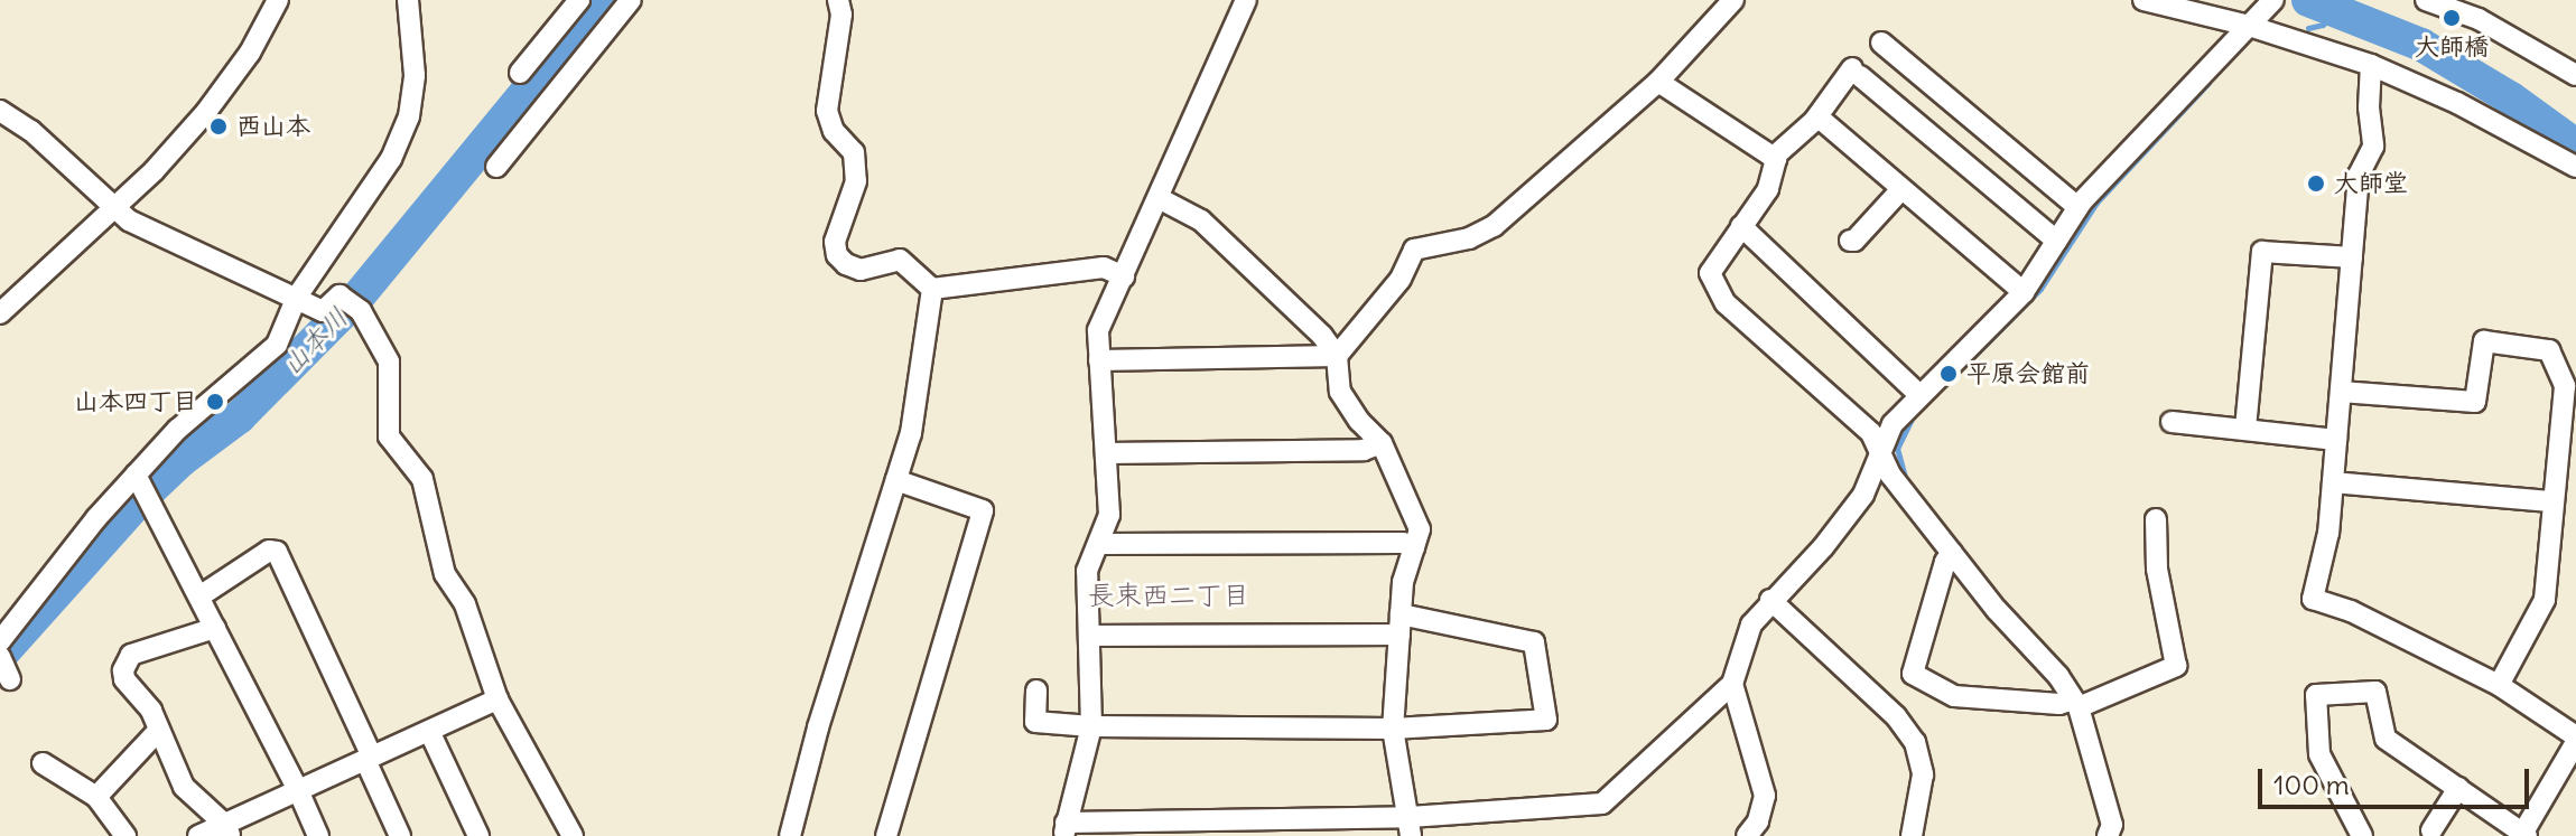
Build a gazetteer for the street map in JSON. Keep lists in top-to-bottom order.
{
  "districts": ["長束西二丁目"],
  "water": ["山本川"],
  "places": [
    "大師橋",
    "西山本",
    "大師堂",
    "平原会館前",
    "山本四丁目"
  ],
  "scale_bar": "100 m"
}
